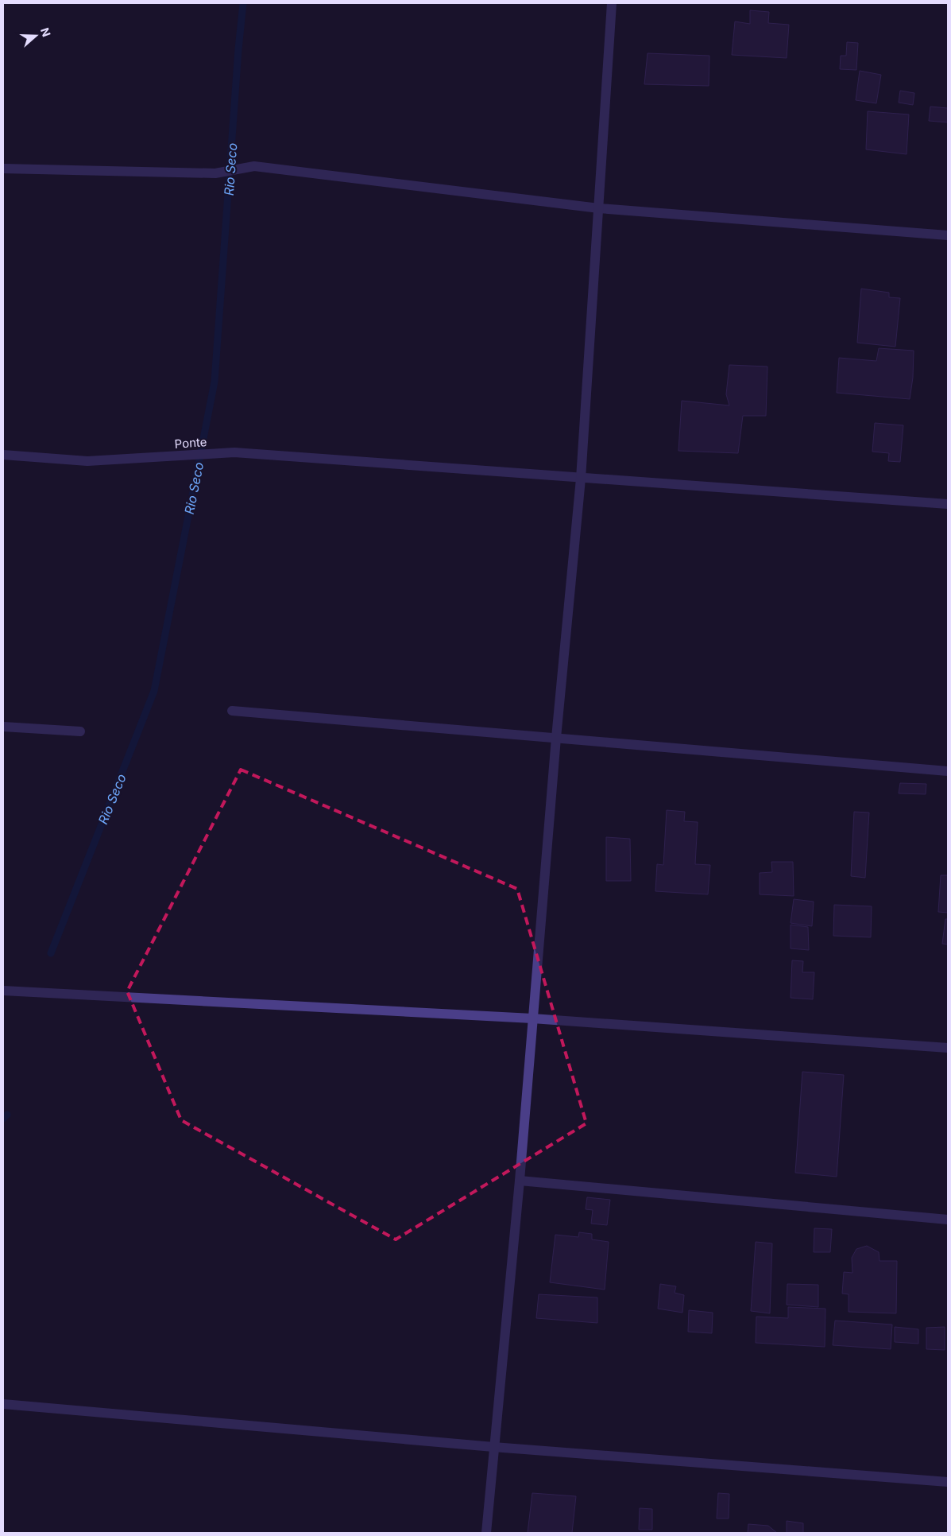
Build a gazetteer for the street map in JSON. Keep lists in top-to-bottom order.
{
  "streets": {
    "street": ["Ponte"]
  },
  "water": ["Rio Seco"],
  "north": "right"
}
